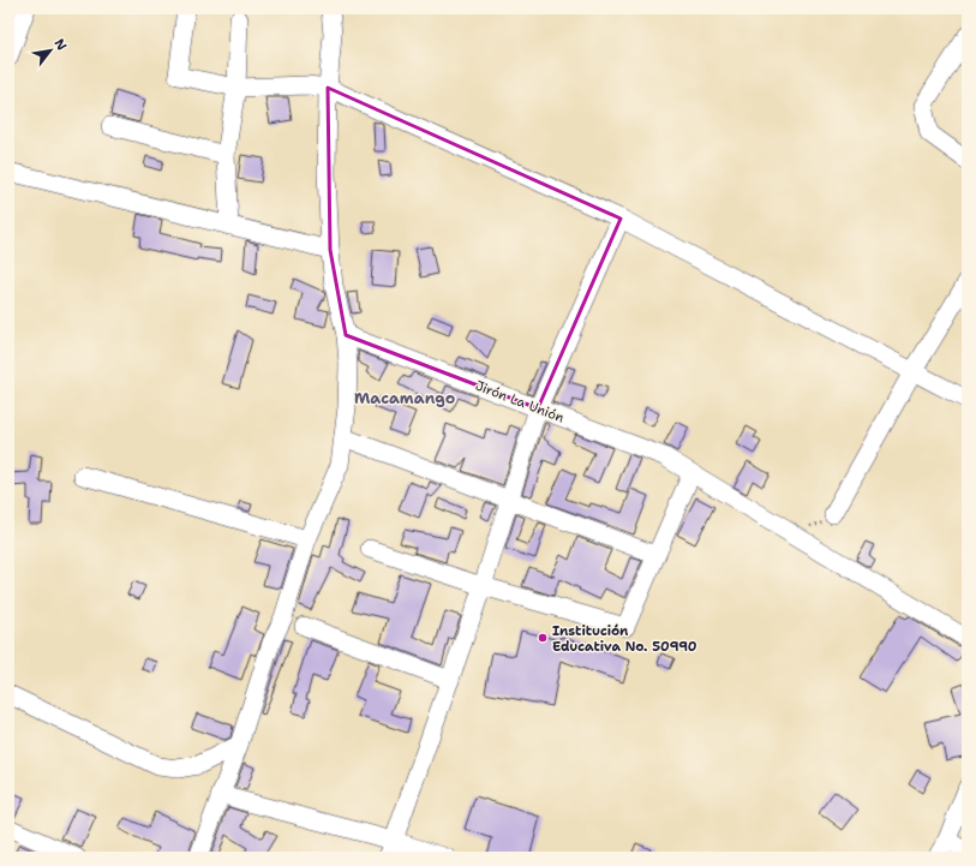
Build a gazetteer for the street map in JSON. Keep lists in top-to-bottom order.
{
  "streets": {
    "street": ["Jirón La Unión"]
  },
  "districts": ["Macamango"],
  "places": ["Institución Educativa No. 50990"],
  "north": "top right"
}
